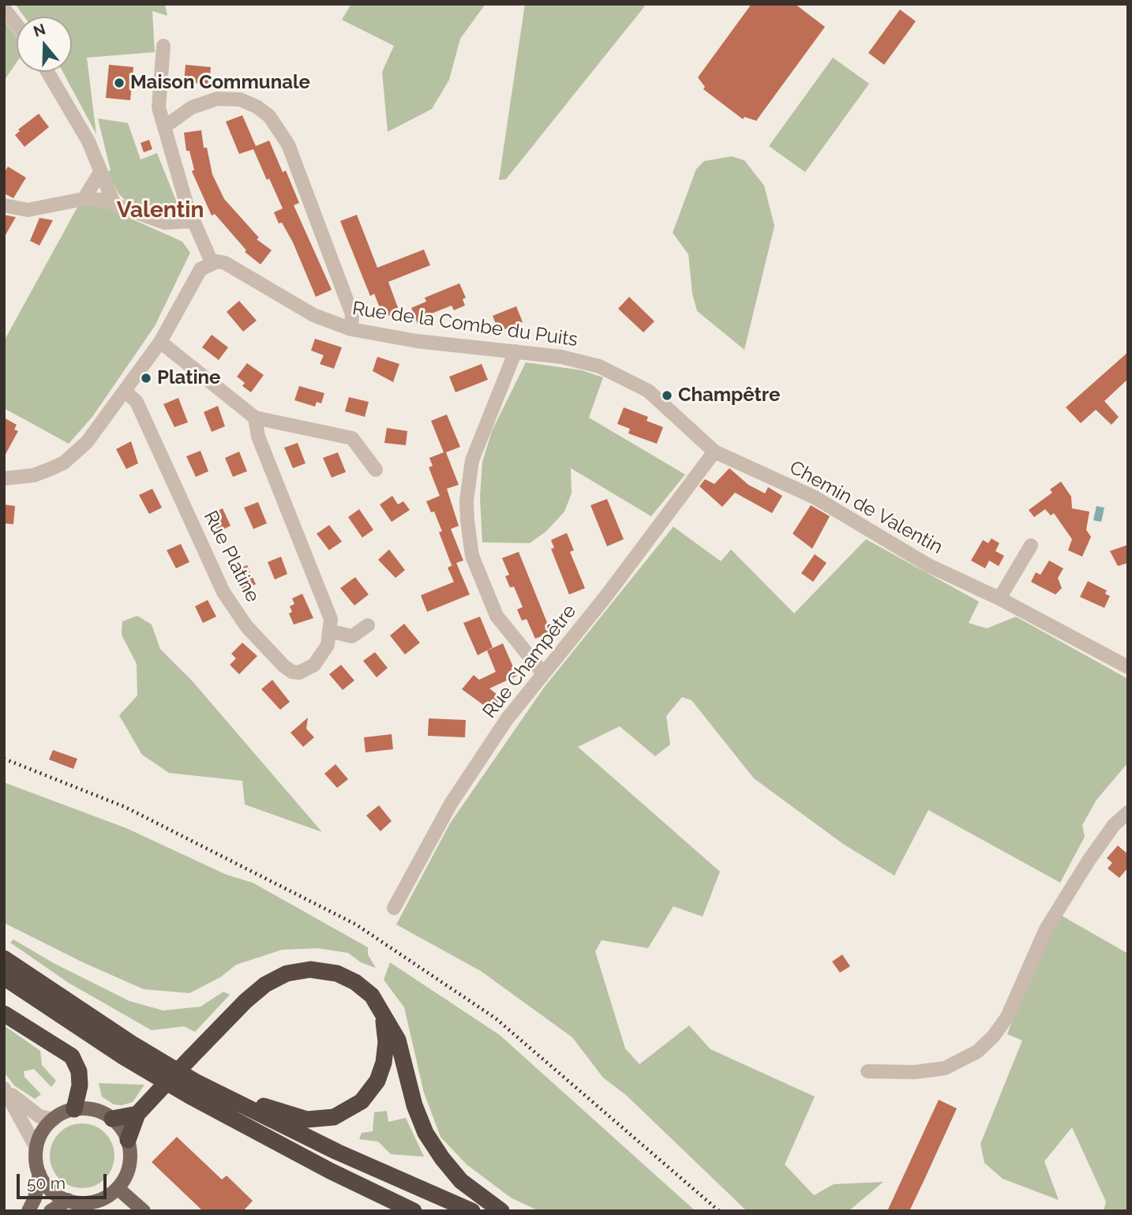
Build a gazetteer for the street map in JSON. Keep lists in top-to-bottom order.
{
  "streets": {
    "street": [
      "Rue de la Combe du Puits",
      "Chemin de Valentin",
      "Rue Platine",
      "Rue Champêtre"
    ]
  },
  "crossings": [
    ["Rue de la Combe du Puits", "Chemin de Valentin"],
    ["Rue de la Combe du Puits", "Rue Champêtre"],
    ["Chemin de Valentin", "Rue Champêtre"]
  ],
  "districts": ["Valentin"],
  "places": ["Maison Communale", "Platine", "Champêtre"],
  "scale_bar": "50 m",
  "north": "top"
}
